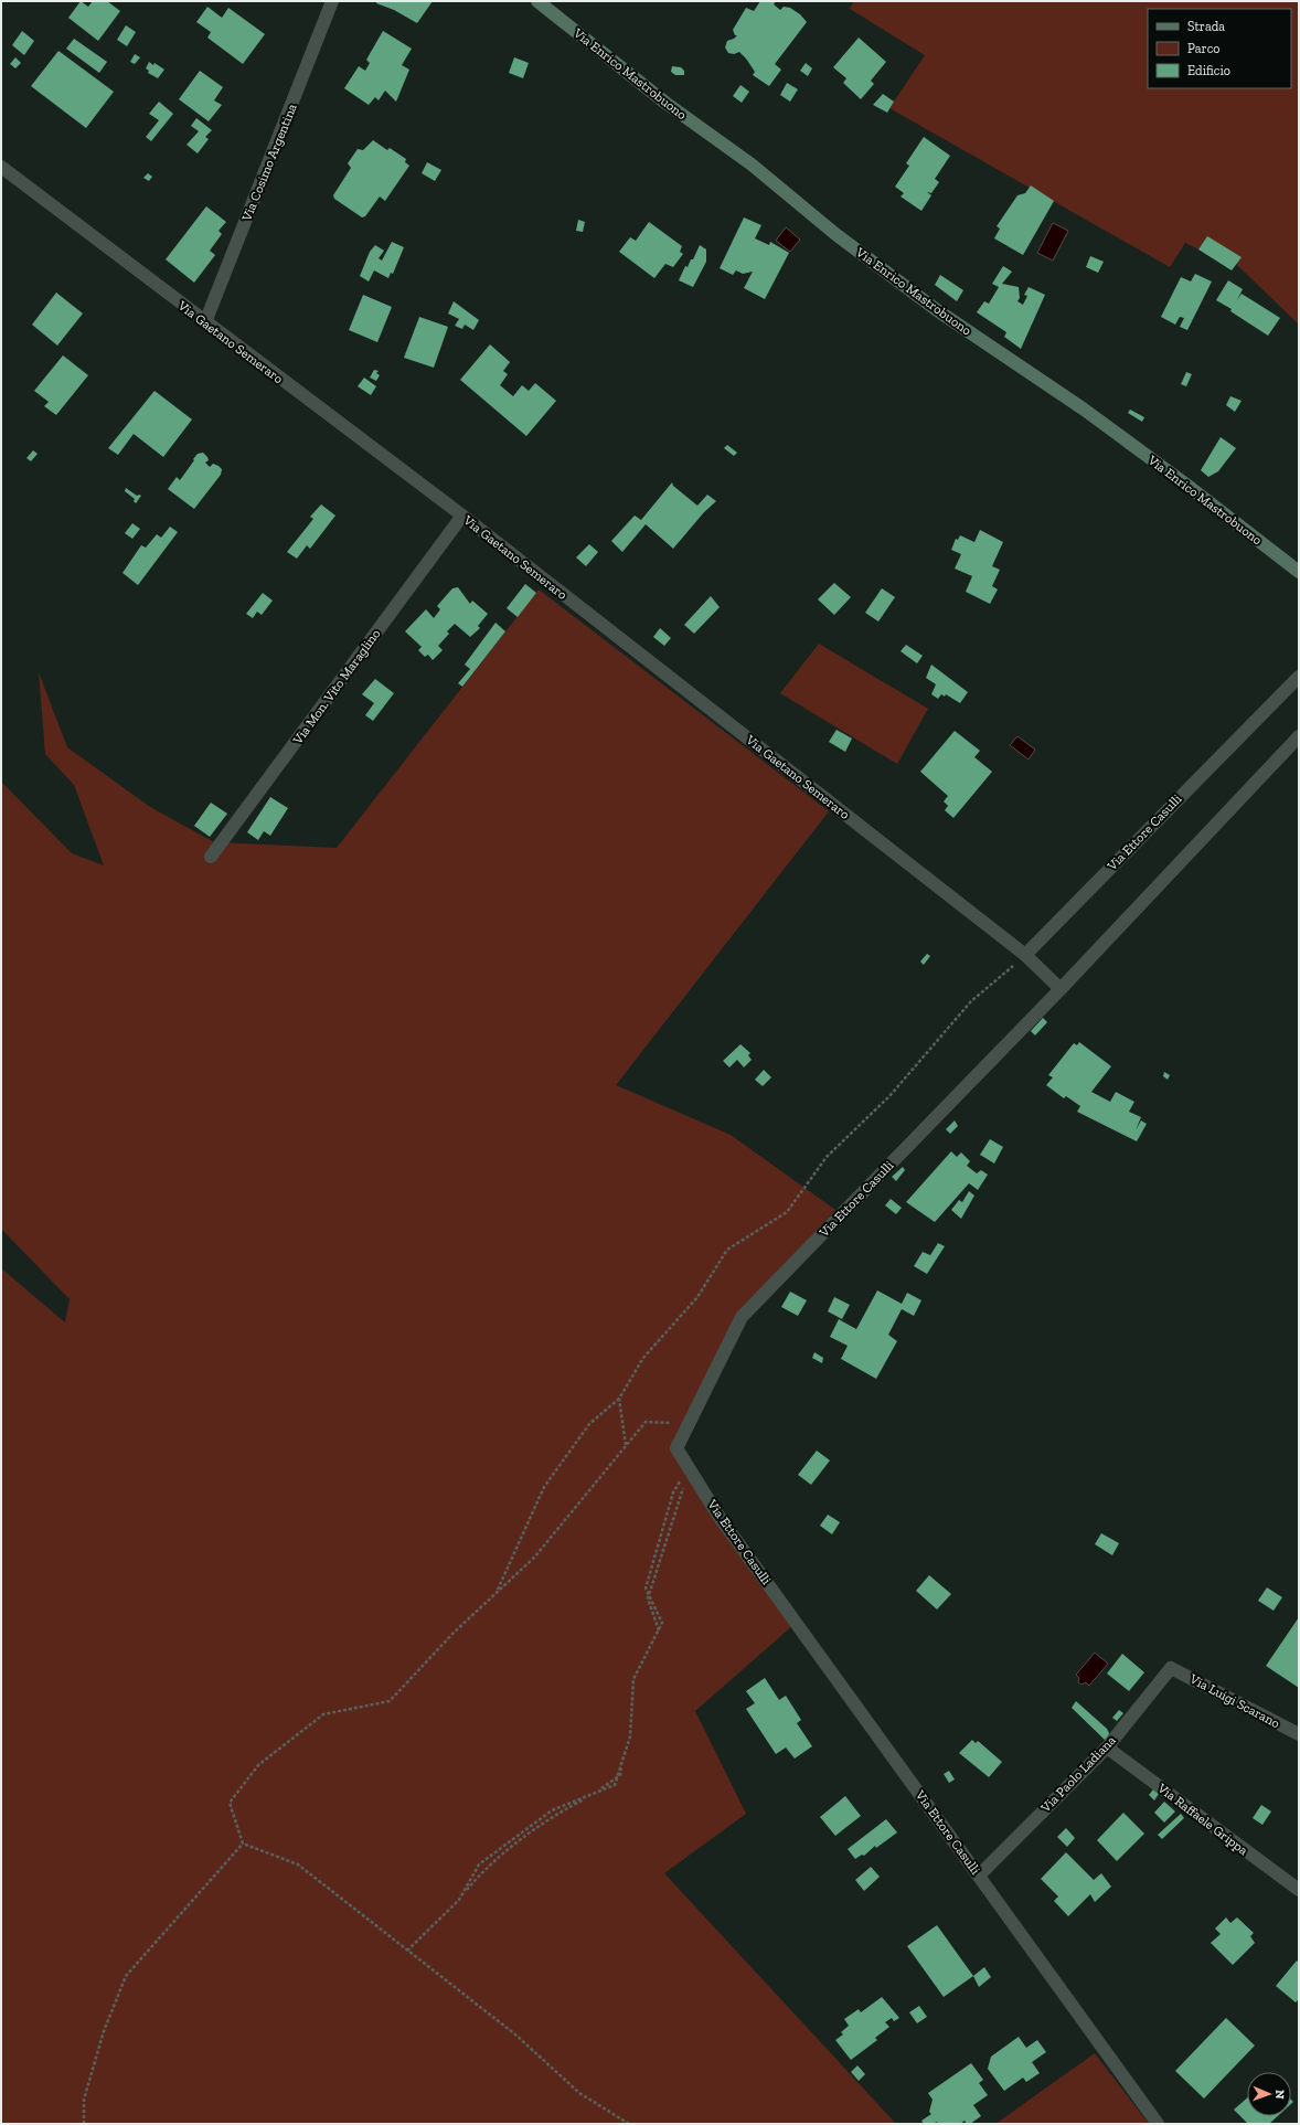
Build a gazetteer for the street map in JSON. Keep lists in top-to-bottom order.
{
  "streets": {
    "street": [
      "Via Enrico Mastrobuono",
      "Via Cosimo Argentina",
      "Via Gaetano Semeraro",
      "Via Mon. Vito Maraglino",
      "Via Ettore Casulli",
      "Via Luigi Scarano",
      "Via Paolo Ladiana",
      "Via Raffaele Grippa"
    ]
  },
  "crossings": [
    ["Via Cosimo Argentina", "Via Gaetano Semeraro"],
    ["Via Gaetano Semeraro", "Via Mon. Vito Maraglino"],
    ["Via Gaetano Semeraro", "Via Ettore Casulli"],
    ["Via Ettore Casulli", "Via Paolo Ladiana"],
    ["Via Luigi Scarano", "Via Paolo Ladiana"],
    ["Via Paolo Ladiana", "Via Raffaele Grippa"]
  ],
  "legend": ["Strada", "Parco", "Edificio"],
  "north": "right"
}
